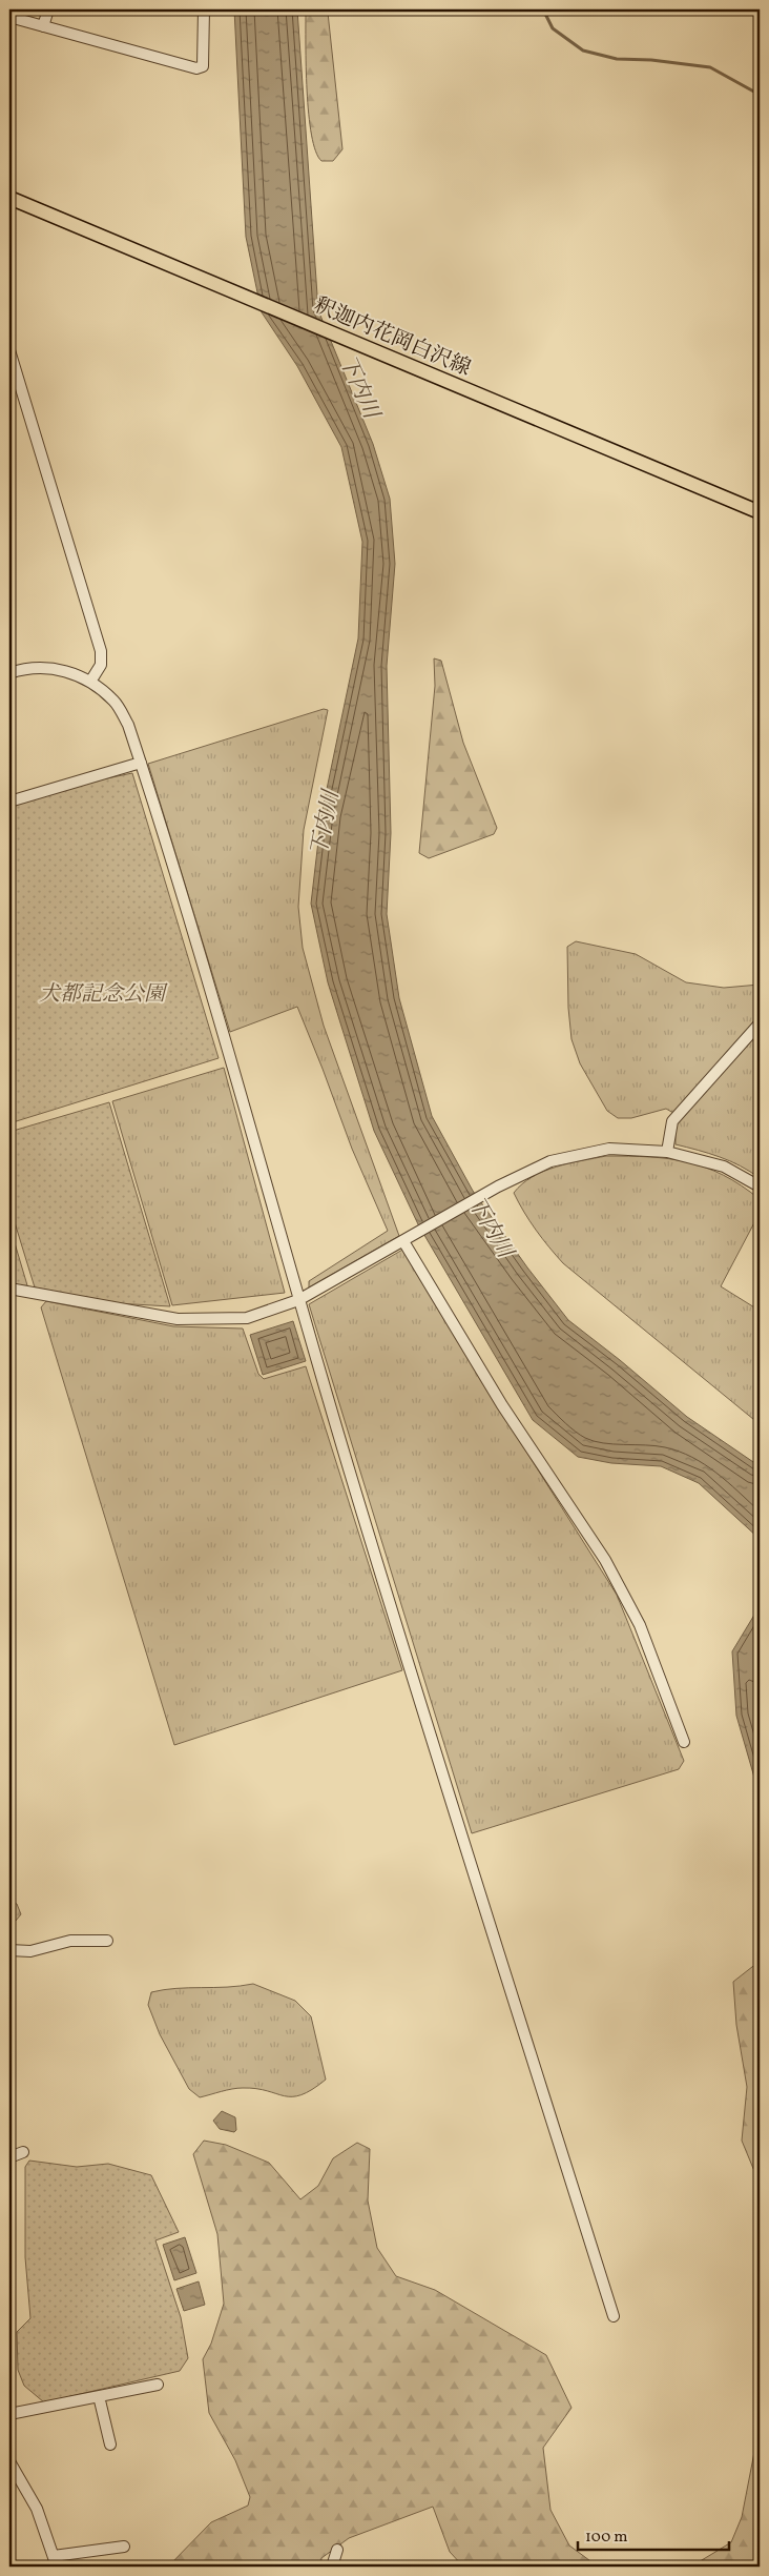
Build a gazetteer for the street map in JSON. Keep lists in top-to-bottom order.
{
  "streets": {
    "main road": ["釈迦内花岡白沢線"]
  },
  "water": ["下内川"],
  "parks": ["犬都記念公園"],
  "scale_bar": "100 m"
}
